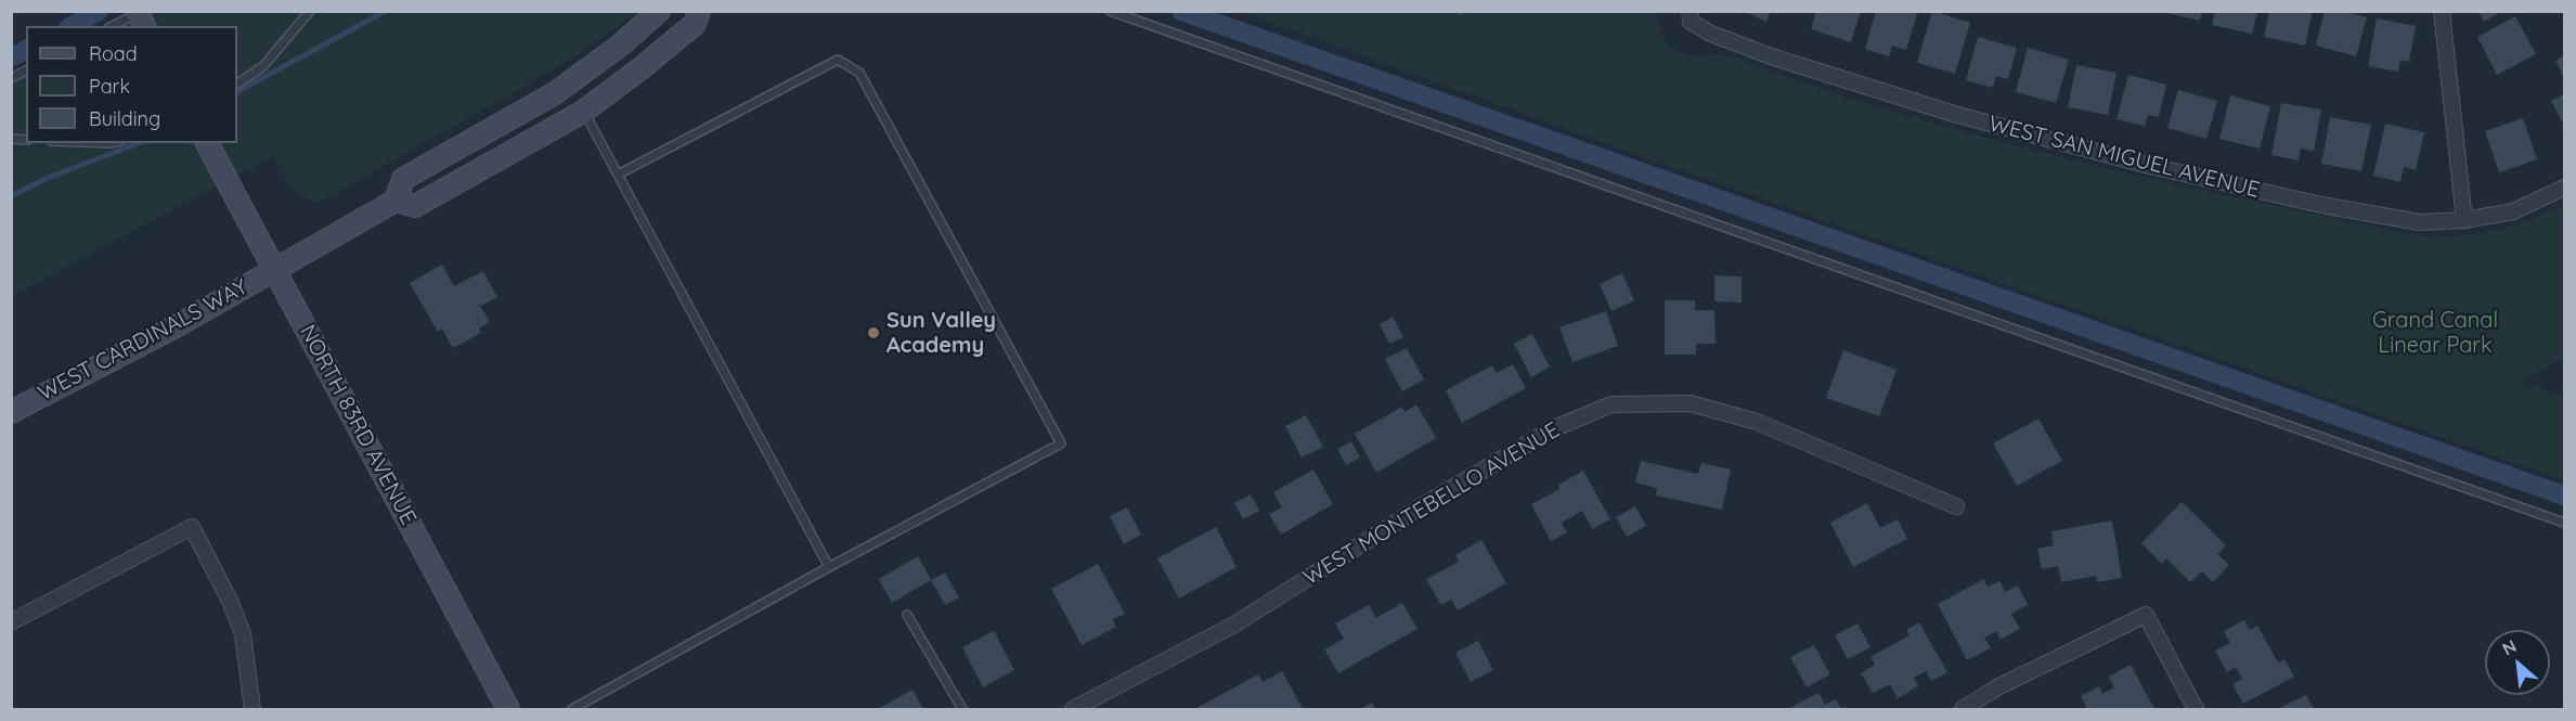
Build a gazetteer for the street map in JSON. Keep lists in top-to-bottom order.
{
  "streets": {
    "main road": ["WEST CARDINALS WAY", "NORTH 83RD AVENUE"],
    "street": ["WEST SAN MIGUEL AVENUE", "WEST MONTEBELLO AVENUE"]
  },
  "crossings": [
    ["WEST CARDINALS WAY", "NORTH 83RD AVENUE"]
  ],
  "parks": ["Grand Canal Linear Park"],
  "places": ["Sun Valley Academy"],
  "legend": ["Road", "Park", "Building"],
  "north": "top left"
}
